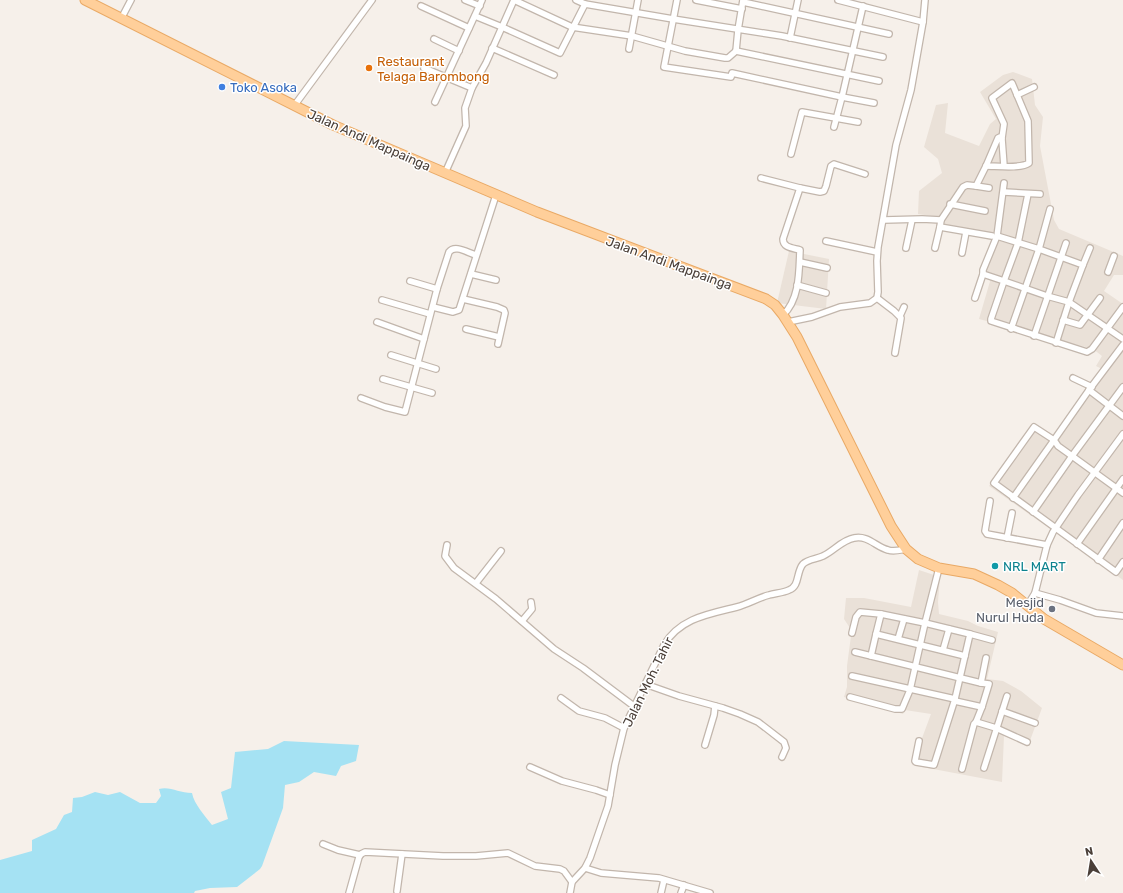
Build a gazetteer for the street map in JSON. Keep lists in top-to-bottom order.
{
  "streets": {
    "main road": ["Jalan Andi Mappainga"],
    "street": ["Jalan Moh. Tahir"]
  },
  "crossings": [
    ["Jalan Andi Mappainga", "Jalan Moh. Tahir"]
  ],
  "places": [
    "Restaurant Telaga Barombong",
    "Toko Asoka",
    "NRL MART",
    "Mesjid Nurul Huda"
  ],
  "north": "top"
}
